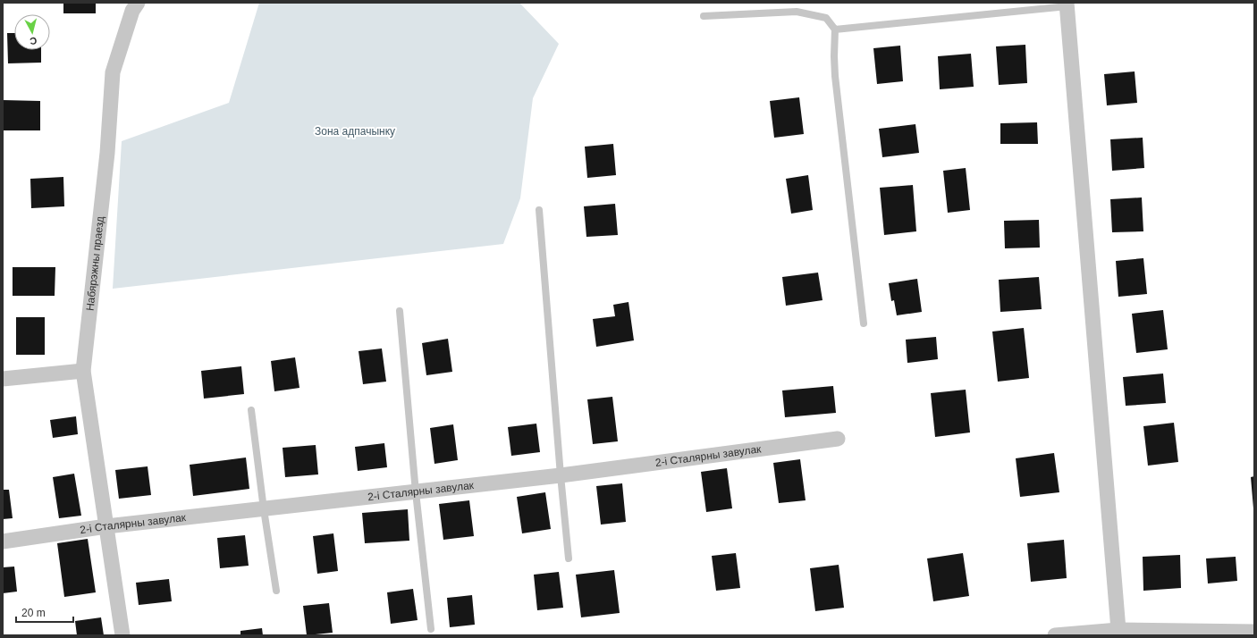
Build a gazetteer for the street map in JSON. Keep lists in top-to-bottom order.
{
  "streets": {
    "street": ["Набярэжны праезд", "2-і Сталярны завулак"]
  },
  "crossings": [
    ["Набярэжны праезд", "2-і Сталярны завулак"]
  ],
  "parks": ["Зона адпачынку"],
  "scale_bar": "20 m",
  "north": "bottom"
}
